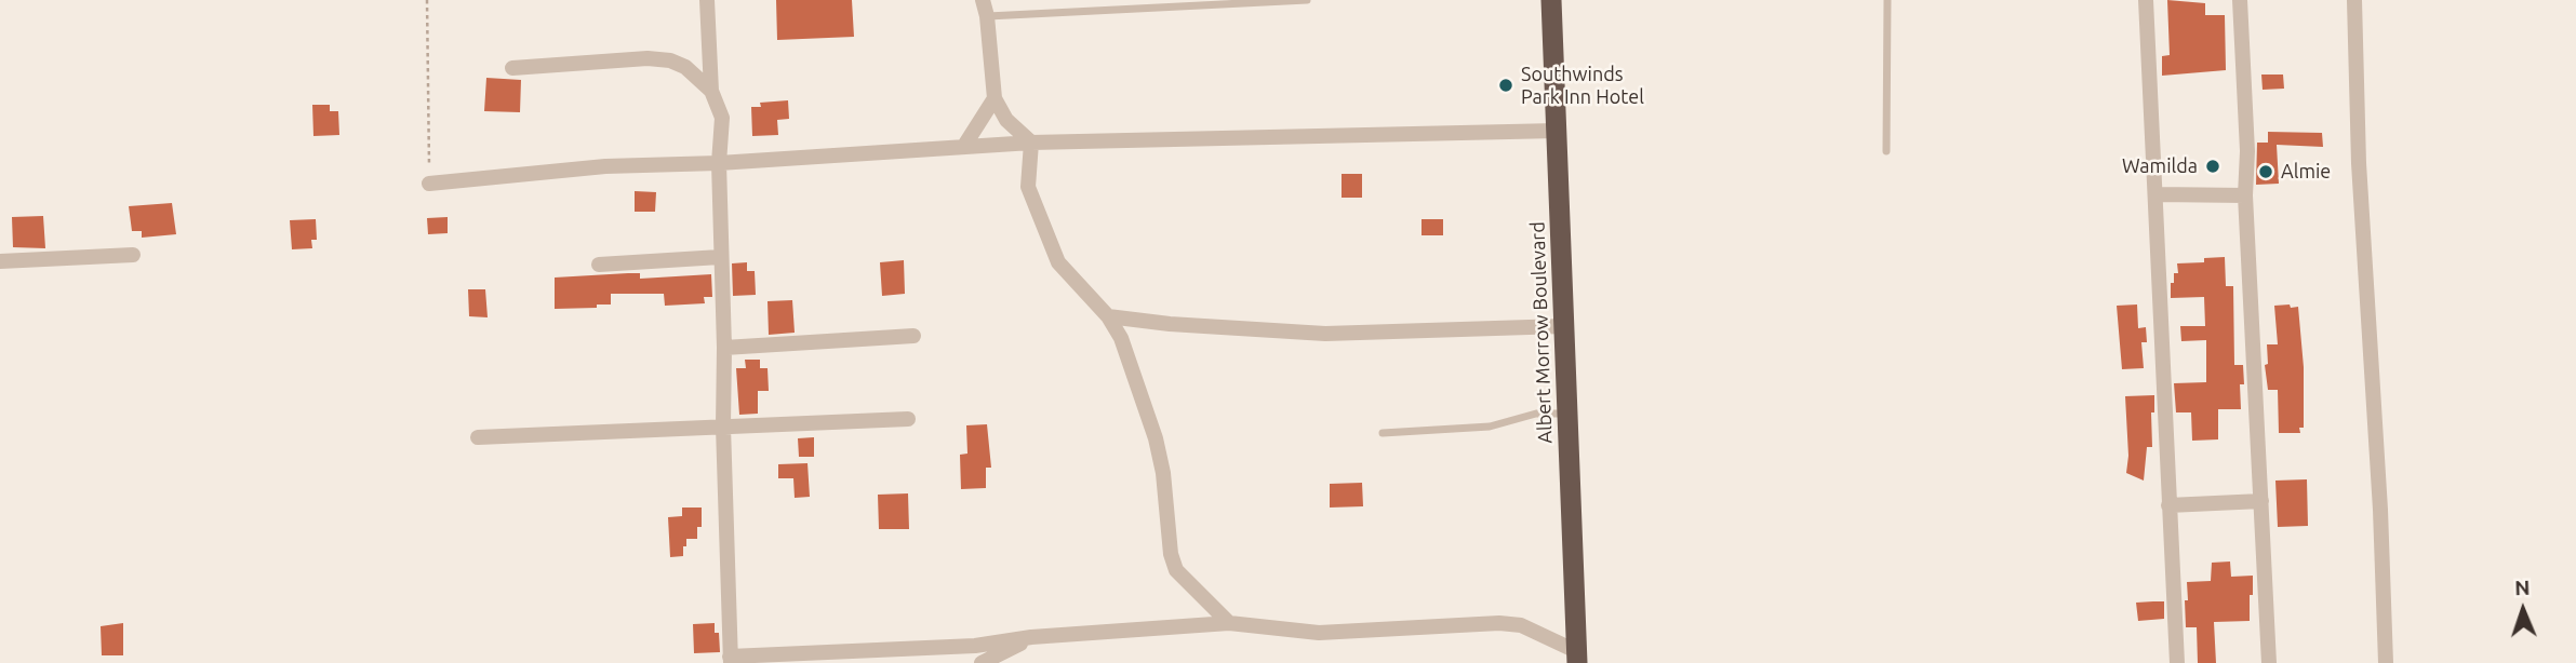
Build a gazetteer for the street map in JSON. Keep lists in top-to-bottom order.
{
  "streets": {
    "highway": ["Albert Morrow Boulevard"]
  },
  "places": ["Southwinds Park Inn Hotel", "Wamilda", "Almie"],
  "north": "top"
}
